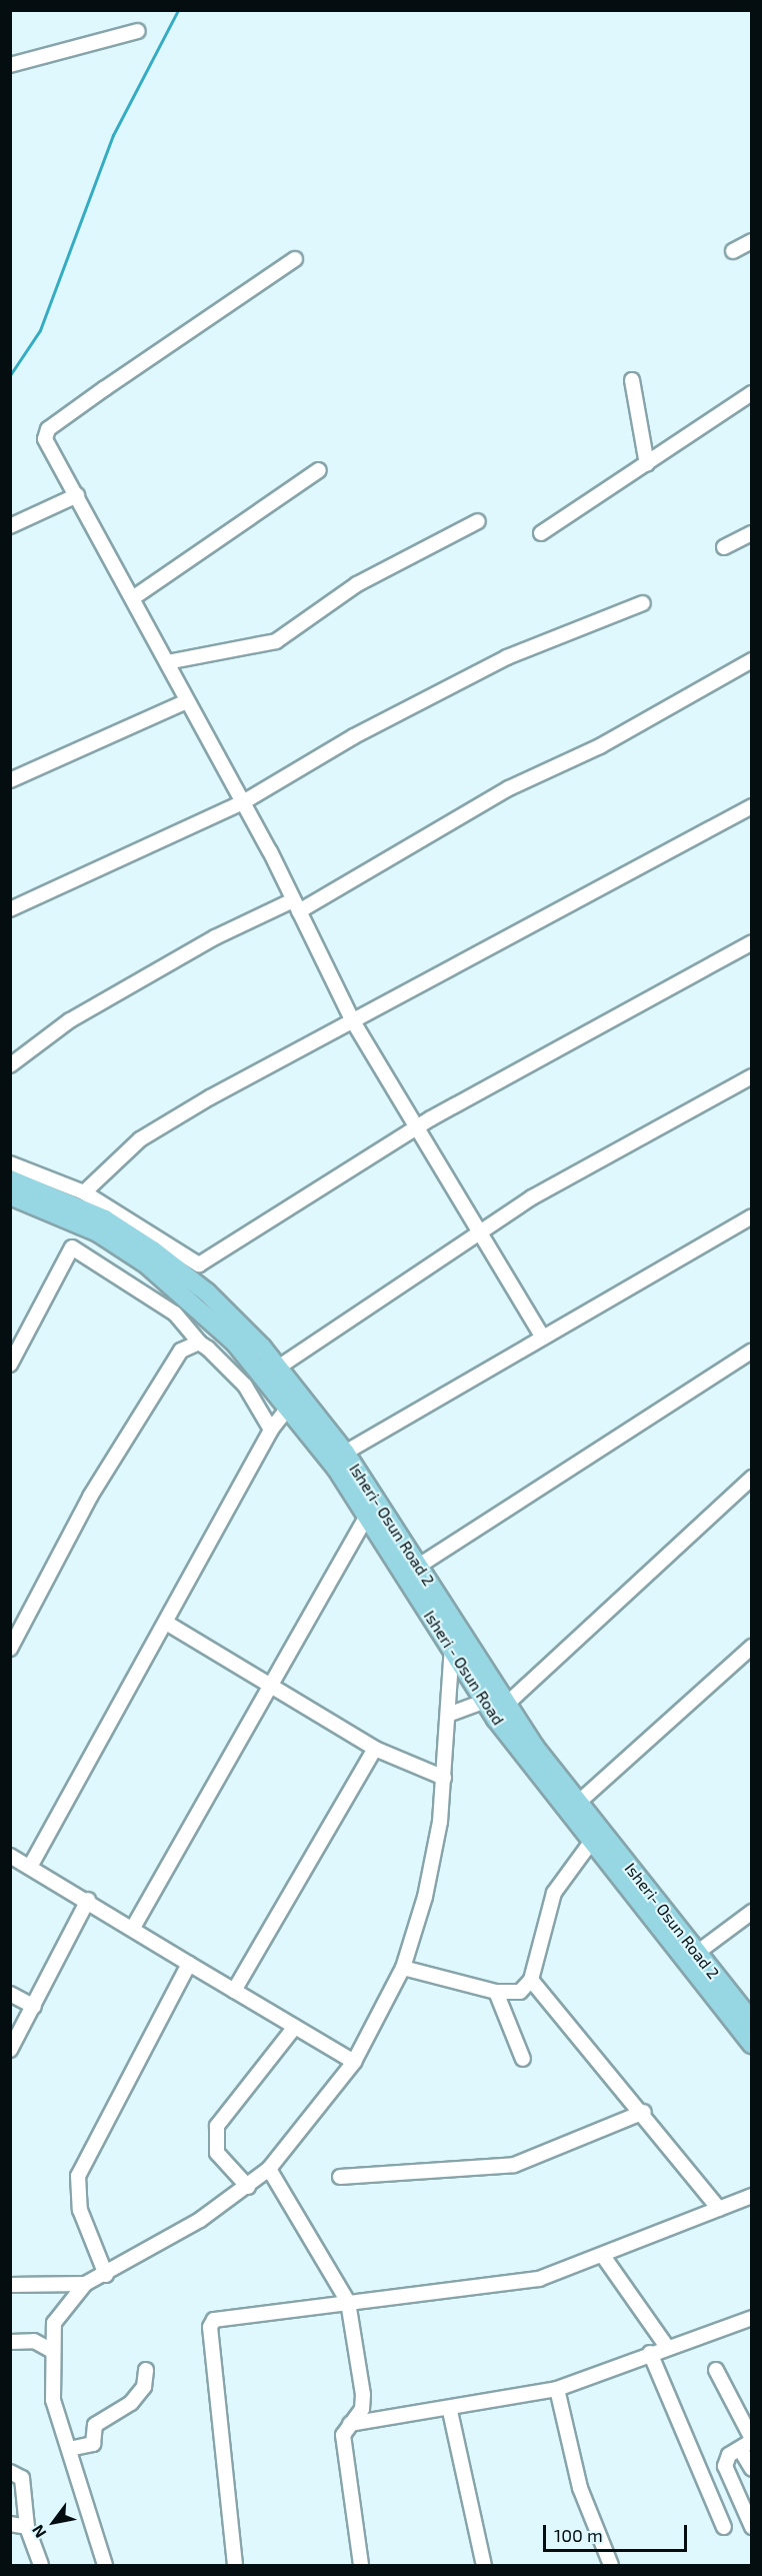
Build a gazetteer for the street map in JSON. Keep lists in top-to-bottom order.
{
  "streets": {
    "main road": ["Isheri- Osun Road 2", "Isheri - Osun Road"]
  },
  "crossings": [
    ["Isheri- Osun Road 2", "Isheri - Osun Road"]
  ],
  "scale_bar": "100 m",
  "north": "bottom left"
}
